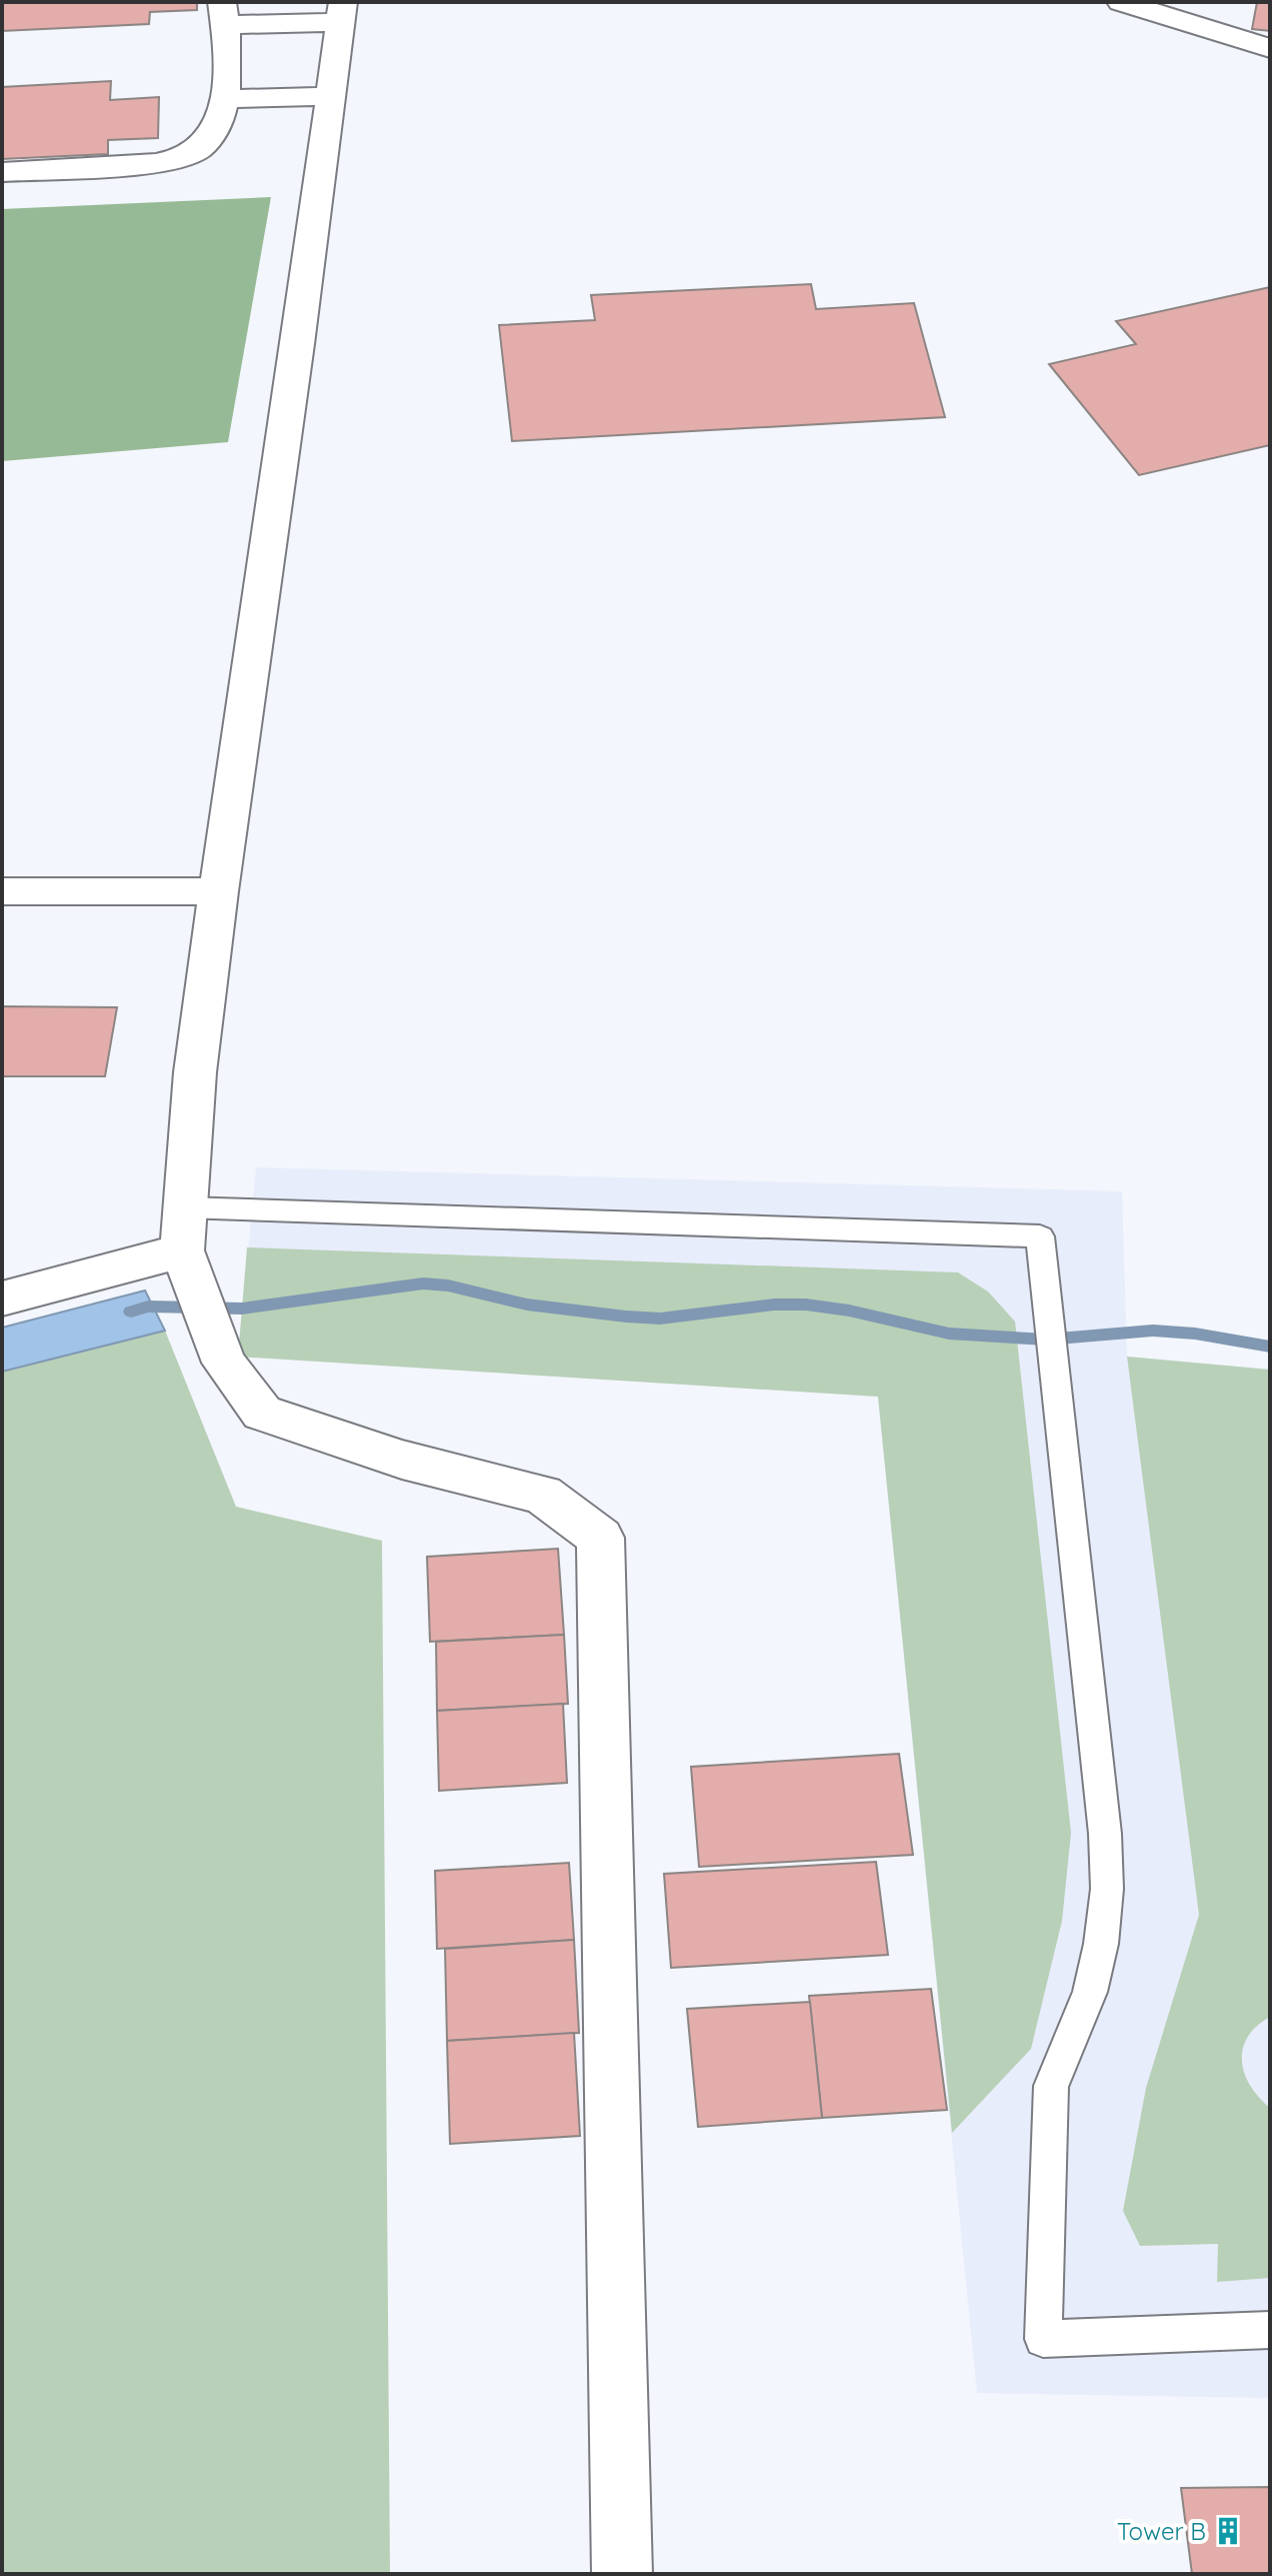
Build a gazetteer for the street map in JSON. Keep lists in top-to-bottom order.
{
  "places": {
    "building": ["Tower B"]
  }
}
